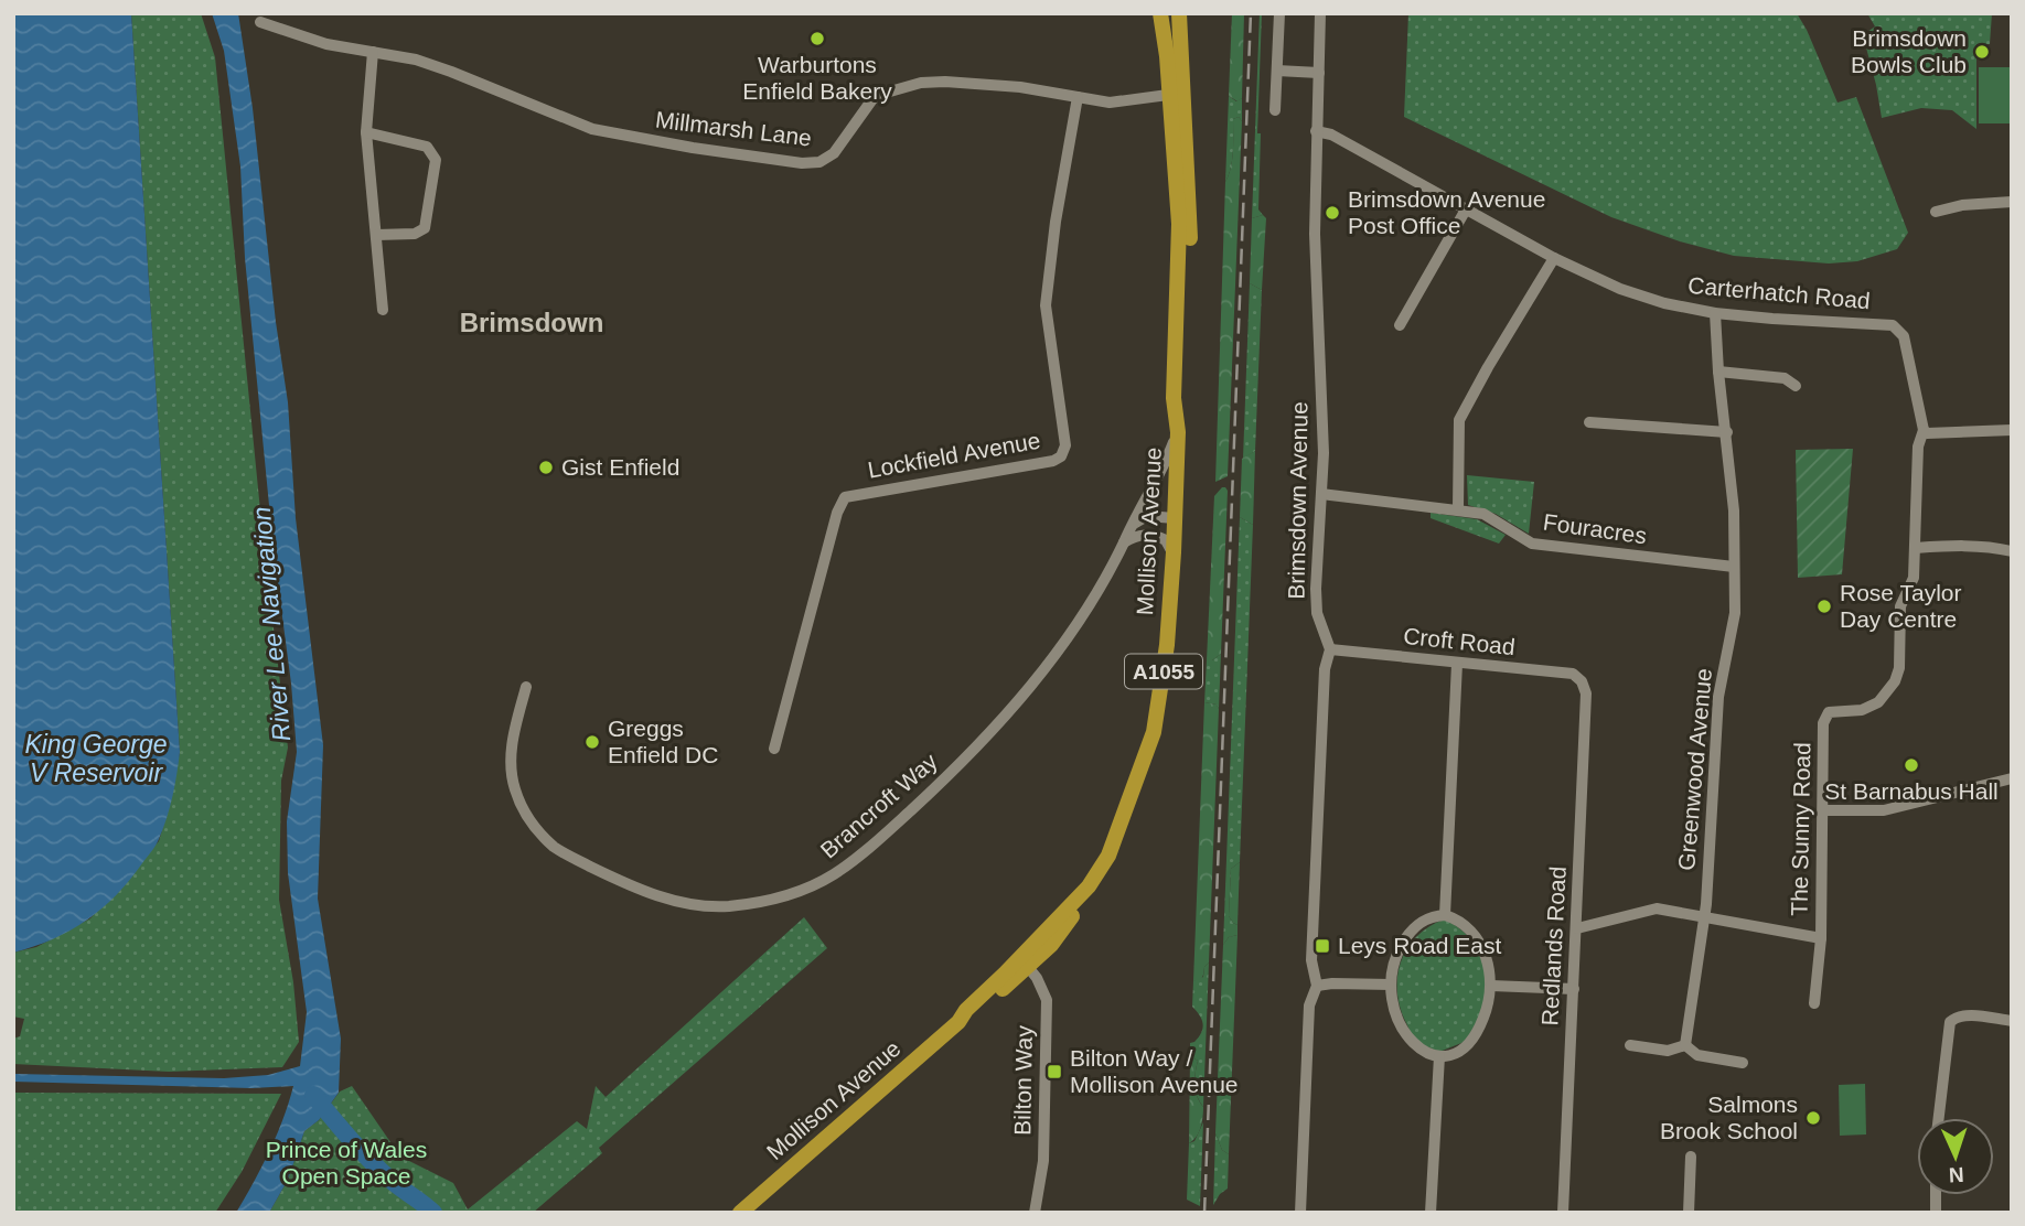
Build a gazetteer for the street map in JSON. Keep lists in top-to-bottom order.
{
  "streets": {
    "main road": ["Mollison Avenue", "A1055"],
    "street": [
      "Millmarsh Lane",
      "Carterhatch Road",
      "Lockfield Avenue",
      "Brimsdown Avenue",
      "Fouracres",
      "Croft Road",
      "Greenwood Avenue",
      "Brancroft Way",
      "The Sunny Road",
      "Redlands Road",
      "Bilton Way"
    ]
  },
  "crossings": [
    ["Millmarsh Lane", "Lockfield Avenue"],
    ["Millmarsh Lane", "Mollison Avenue"],
    ["Carterhatch Road", "Brimsdown Avenue"],
    ["Carterhatch Road", "Greenwood Avenue"],
    ["Carterhatch Road", "The Sunny Road"],
    ["Brimsdown Avenue", "Fouracres"],
    ["Brimsdown Avenue", "Croft Road"],
    ["Fouracres", "Greenwood Avenue"],
    ["Mollison Avenue", "Brancroft Way"],
    ["Mollison Avenue", "Bilton Way"],
    ["Croft Road", "Redlands Road"]
  ],
  "districts": ["Brimsdown"],
  "water": ["River Lee Navigation", "King George V Reservoir"],
  "parks": ["Prince of Wales Open Space"],
  "places": {
    "other": [
      "Warburtons Enfield Bakery",
      "Brimsdown Bowls Club",
      "Brimsdown Avenue Post Office",
      "Gist Enfield",
      "Rose Taylor Day Centre",
      "Greggs Enfield DC",
      "St Barnabus Hall",
      "Salmons Brook School"
    ],
    "transit": ["Leys Road East", "Bilton Way / Mollison Avenue"]
  },
  "north": "bottom"
}
